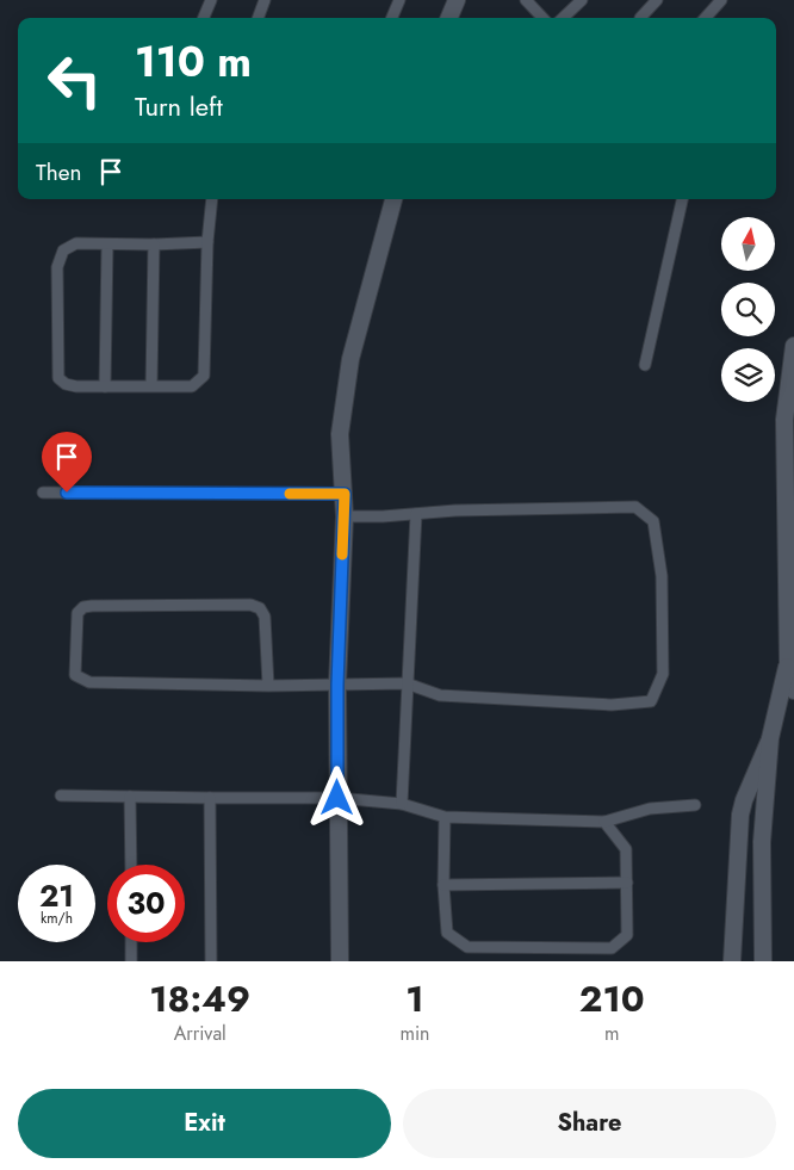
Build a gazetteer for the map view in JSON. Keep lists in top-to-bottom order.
{
  "north": "top",
  "page": {
    "turn": ["110 m", "Turn left"],
    "then": "Then",
    "speed": "21 km/h",
    "limit": "30",
    "eta": [
      "18:49",
      "Arrival",
      "1",
      "min",
      "210",
      "m"
    ],
    "buttons": ["Exit", "Share"]
  }
}
